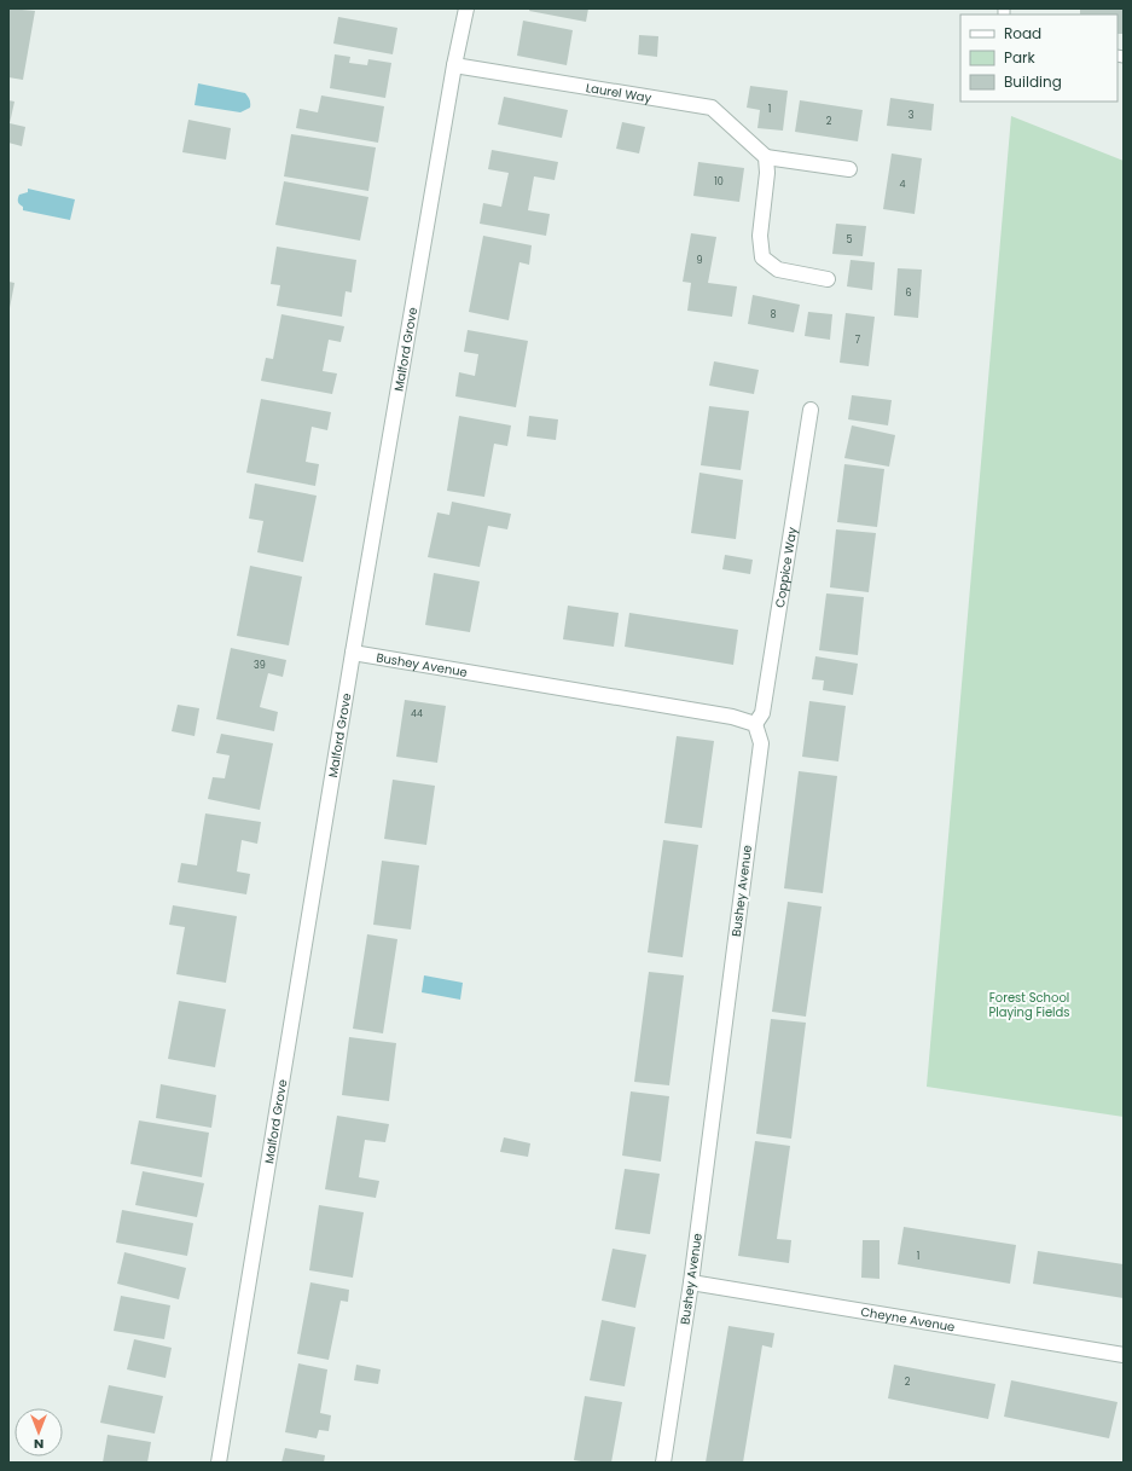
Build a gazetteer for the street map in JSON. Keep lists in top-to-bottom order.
{
  "streets": {
    "street": [
      "Laurel Way",
      "Malford Grove",
      "Coppice Way",
      "Bushey Avenue",
      "Cheyne Avenue"
    ]
  },
  "crossings": [
    ["Laurel Way", "Malford Grove"],
    ["Malford Grove", "Bushey Avenue"],
    ["Coppice Way", "Bushey Avenue"],
    ["Bushey Avenue", "Cheyne Avenue"]
  ],
  "parks": ["Forest School Playing Fields"],
  "house_numbers": [
    "1",
    "3",
    "2",
    "10",
    "4",
    "5",
    "9",
    "6",
    "8",
    "7",
    "39",
    "44",
    "1",
    "2"
  ],
  "legend": ["Road", "Park", "Building"],
  "north": "bottom"
}
